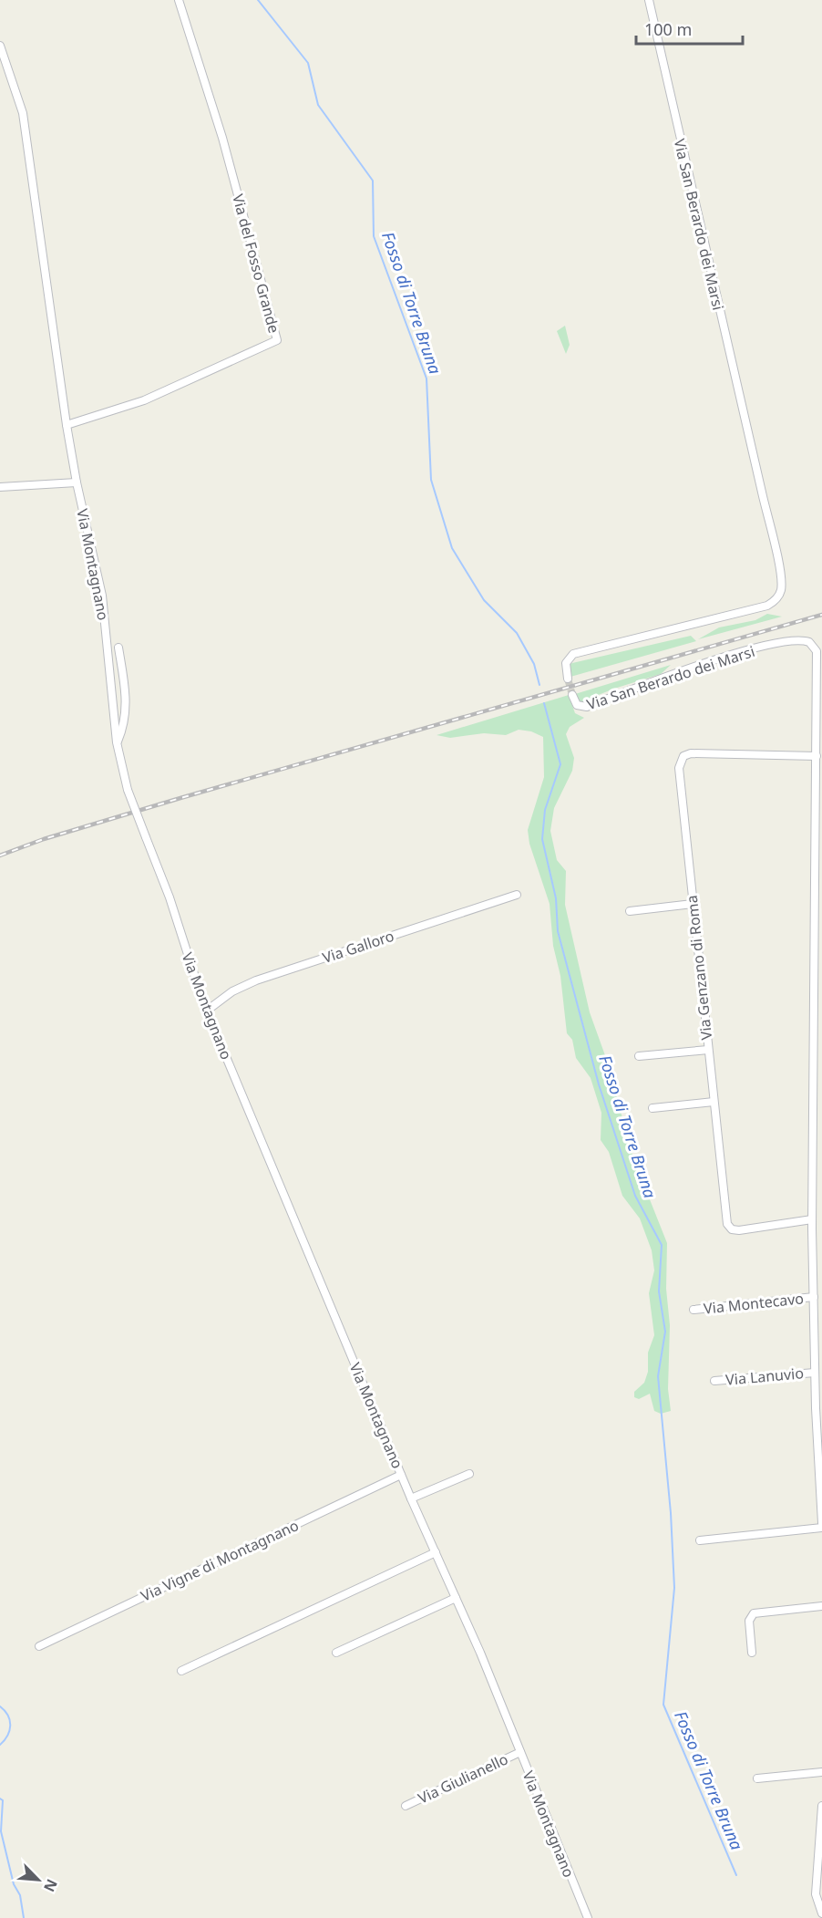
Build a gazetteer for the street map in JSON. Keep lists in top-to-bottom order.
{
  "streets": {
    "street": [
      "Via San Berardo dei Marsi",
      "Via del Fosso Grande",
      "Via Montagnano",
      "Via Galloro",
      "Via Genzano di Roma",
      "Via Montecavo",
      "Via Lanuvio",
      "Via Vigne di Montagnano",
      "Via Giulianello"
    ]
  },
  "crossings": [
    ["Via San Berardo dei Marsi", "Via Genzano di Roma"],
    ["Via San Berardo dei Marsi", "Via Montecavo"],
    ["Via San Berardo dei Marsi", "Via Lanuvio"],
    ["Via del Fosso Grande", "Via Montagnano"],
    ["Via Montagnano", "Via Galloro"],
    ["Via Montagnano", "Via Vigne di Montagnano"],
    ["Via Montagnano", "Via Giulianello"]
  ],
  "water": ["Fosso di Torre Bruna"],
  "scale_bar": "100 m",
  "north": "bottom right"
}
